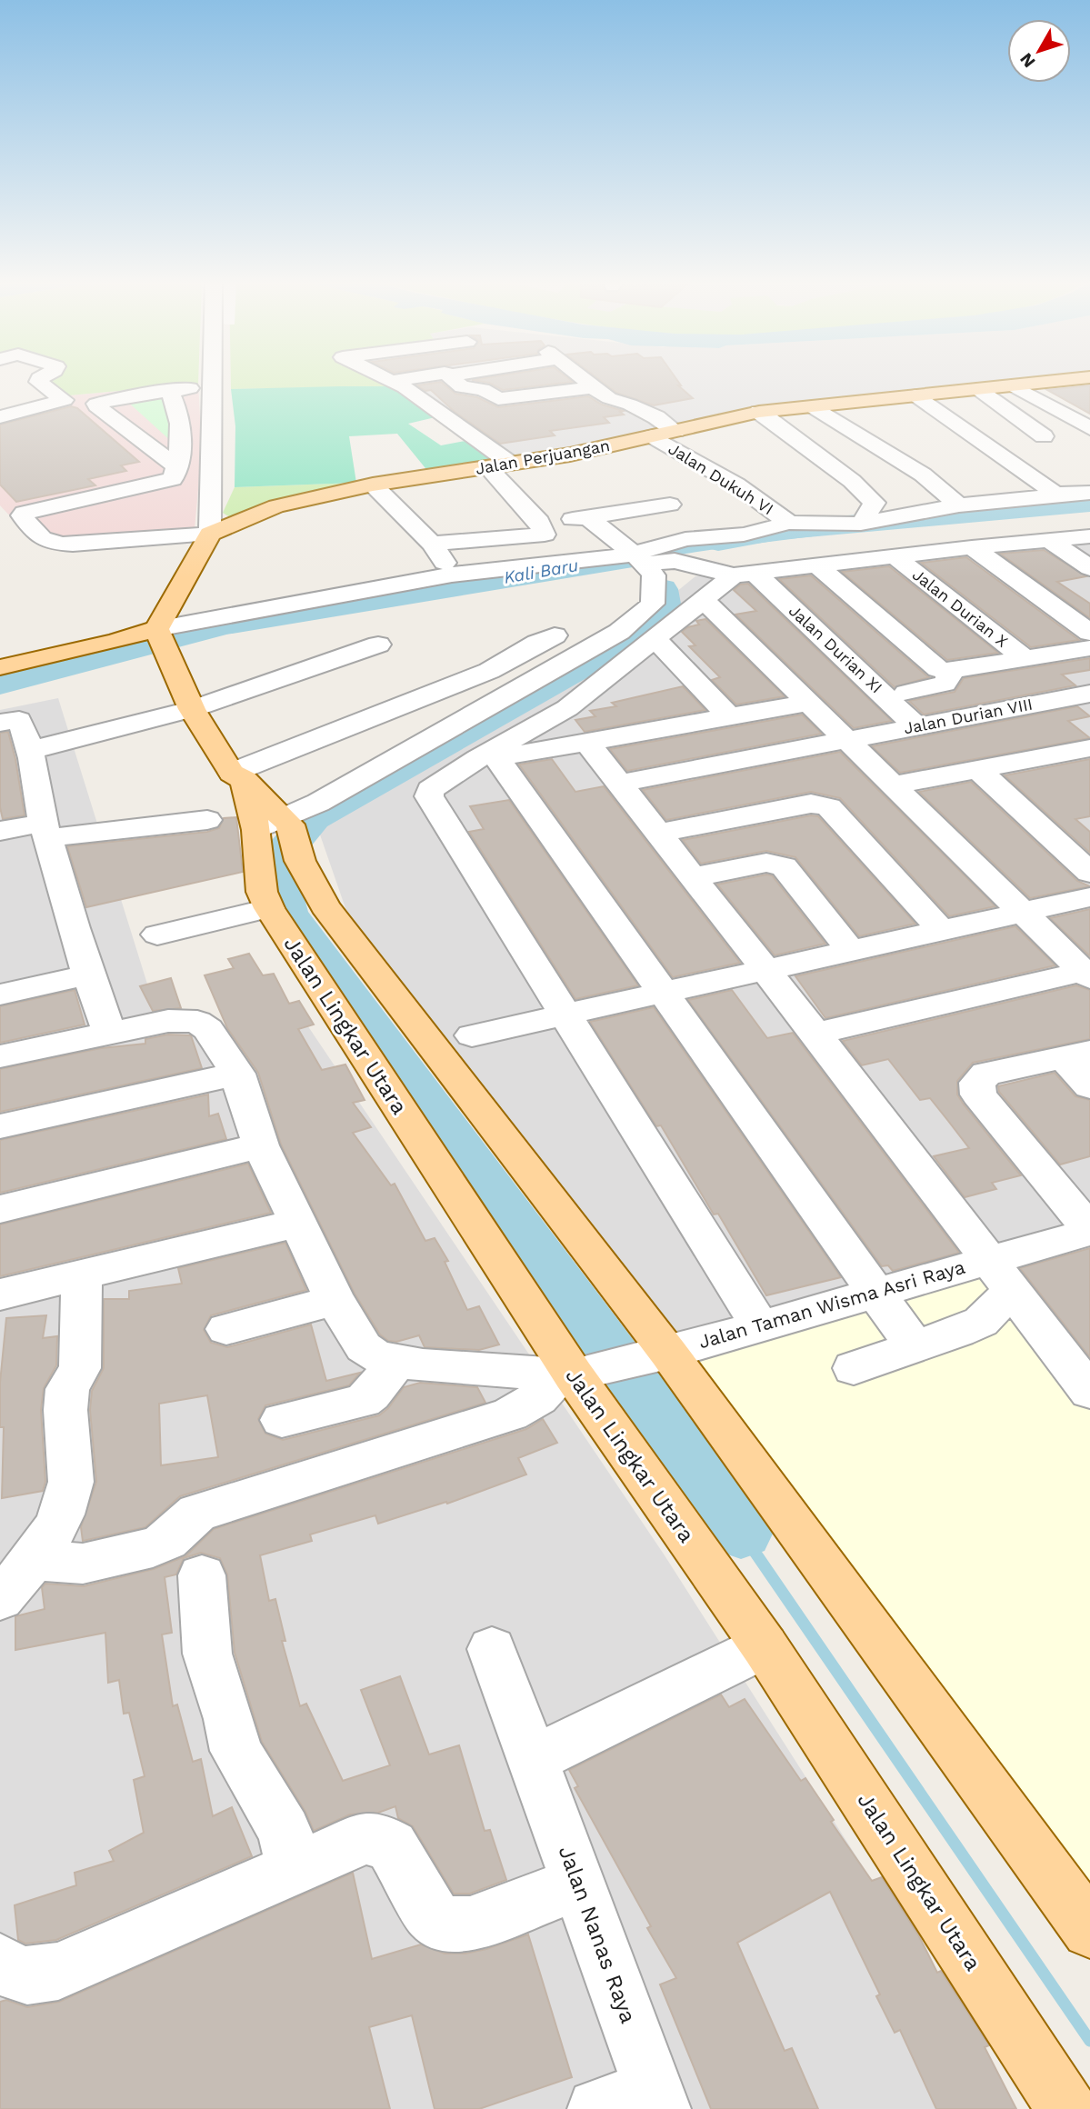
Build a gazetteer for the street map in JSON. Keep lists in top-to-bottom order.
{
  "streets": {
    "main road": ["Jalan Perjuangan", "Jalan Lingkar Utara"],
    "street": [
      "Jalan Dukuh VI",
      "Jalan Durian X",
      "Jalan Durian XI",
      "Jalan Durian VIII",
      "Jalan Taman Wisma Asri Raya",
      "Jalan Nanas Raya"
    ]
  },
  "crossings": [
    ["Jalan Perjuangan", "Jalan Dukuh VI"],
    ["Jalan Durian XI", "Jalan Durian VIII"],
    ["Jalan Lingkar Utara", "Jalan Taman Wisma Asri Raya"]
  ],
  "water": ["Kali Baru"],
  "north": "bottom left"
}
